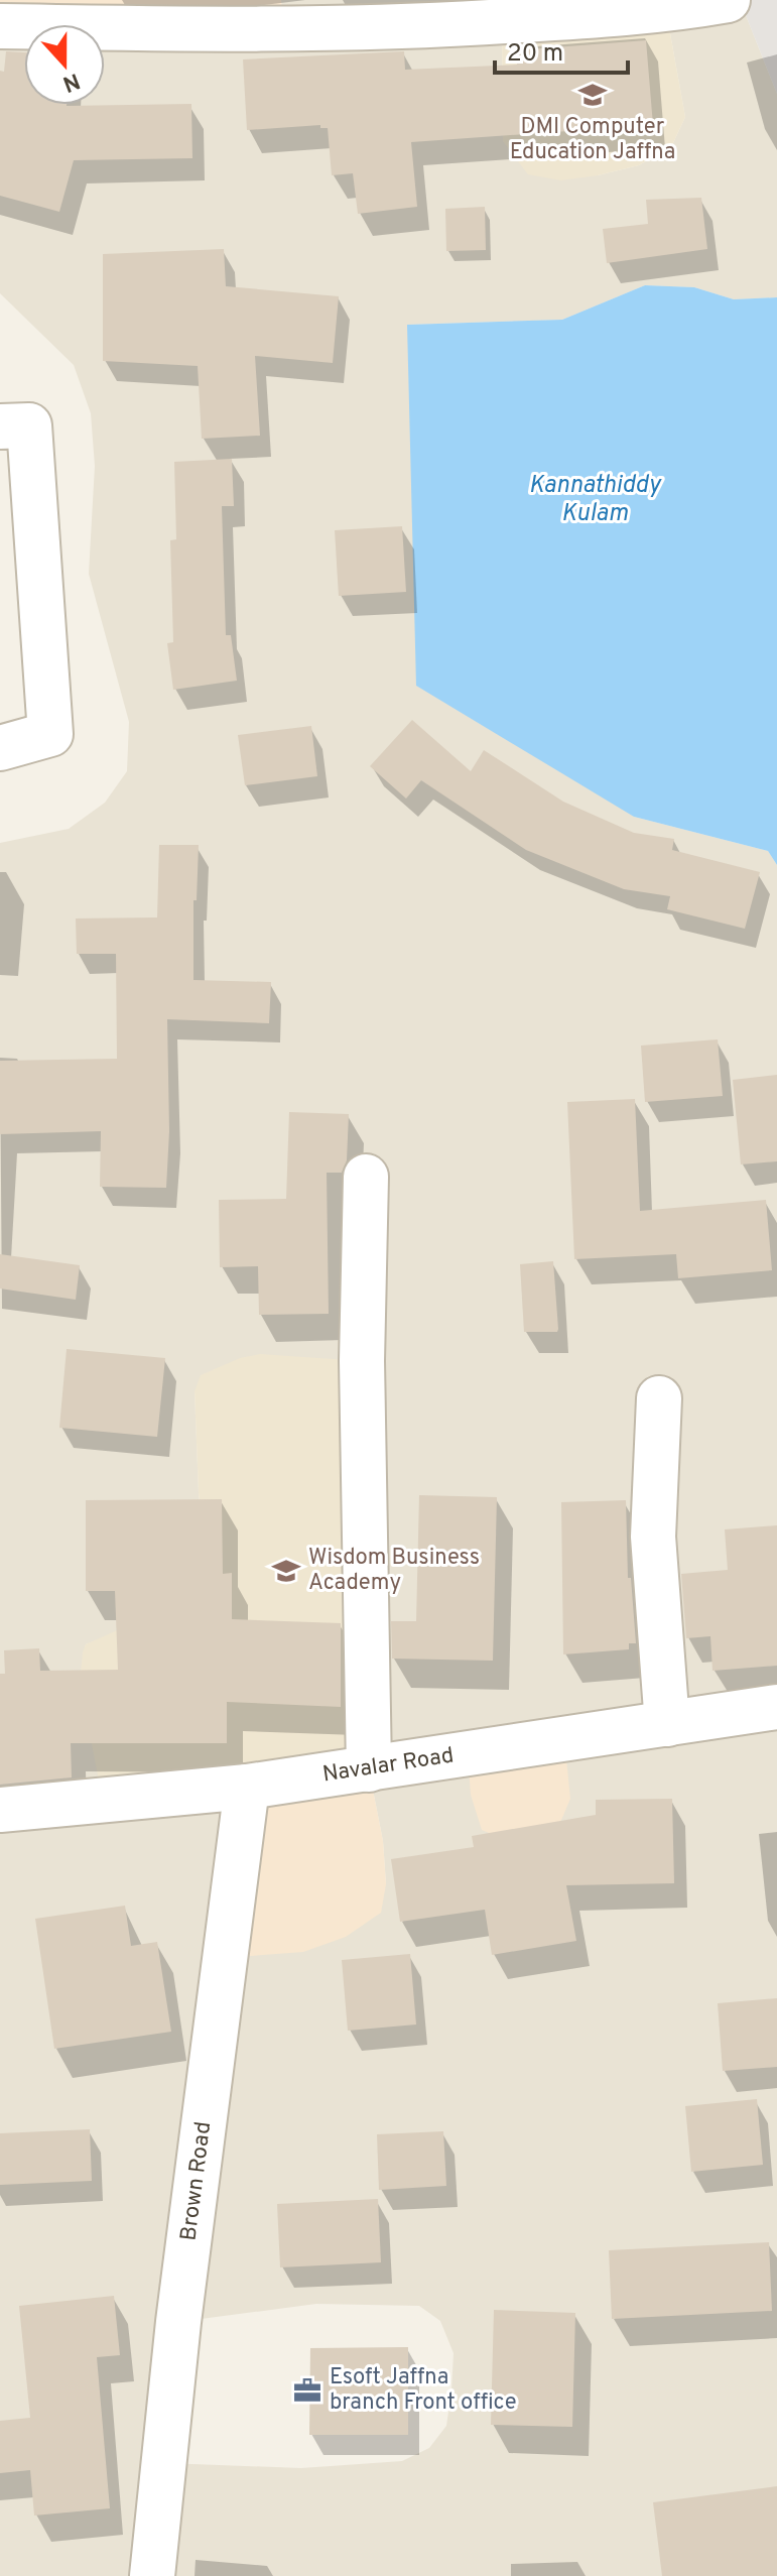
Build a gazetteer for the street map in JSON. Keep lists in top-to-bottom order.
{
  "streets": {
    "street": ["Navalar Road", "Brown Road"]
  },
  "crossings": [
    ["Navalar Road", "Brown Road"]
  ],
  "water": ["Kannathiddy Kulam"],
  "places": {
    "school or university": ["DMI Computer Education Jaffna", "Wisdom Business Academy"],
    "office": ["Esoft Jaffna branch Front office"]
  },
  "scale_bar": "20 m",
  "north": "bottom"
}
